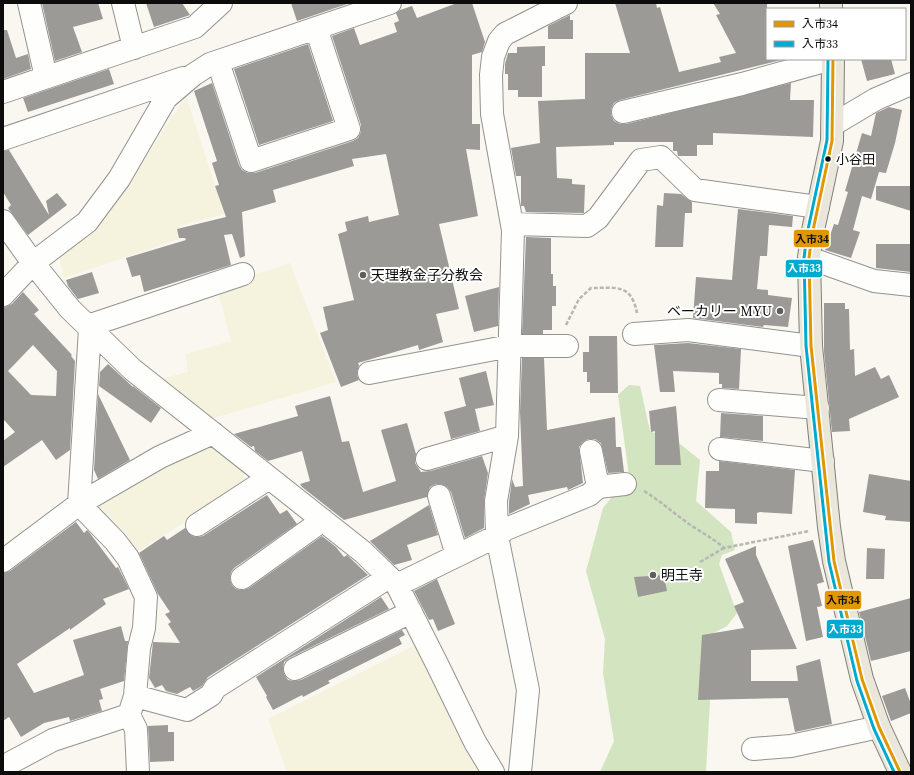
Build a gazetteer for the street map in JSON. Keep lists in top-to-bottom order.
{
  "places": [
    "小谷田",
    "天理教金子分教会",
    "ベーカリー MYU",
    "明王寺"
  ],
  "lines": ["transit line 入市34", "transit line 入市33"],
  "legend": ["入市34", "入市33"]
}
